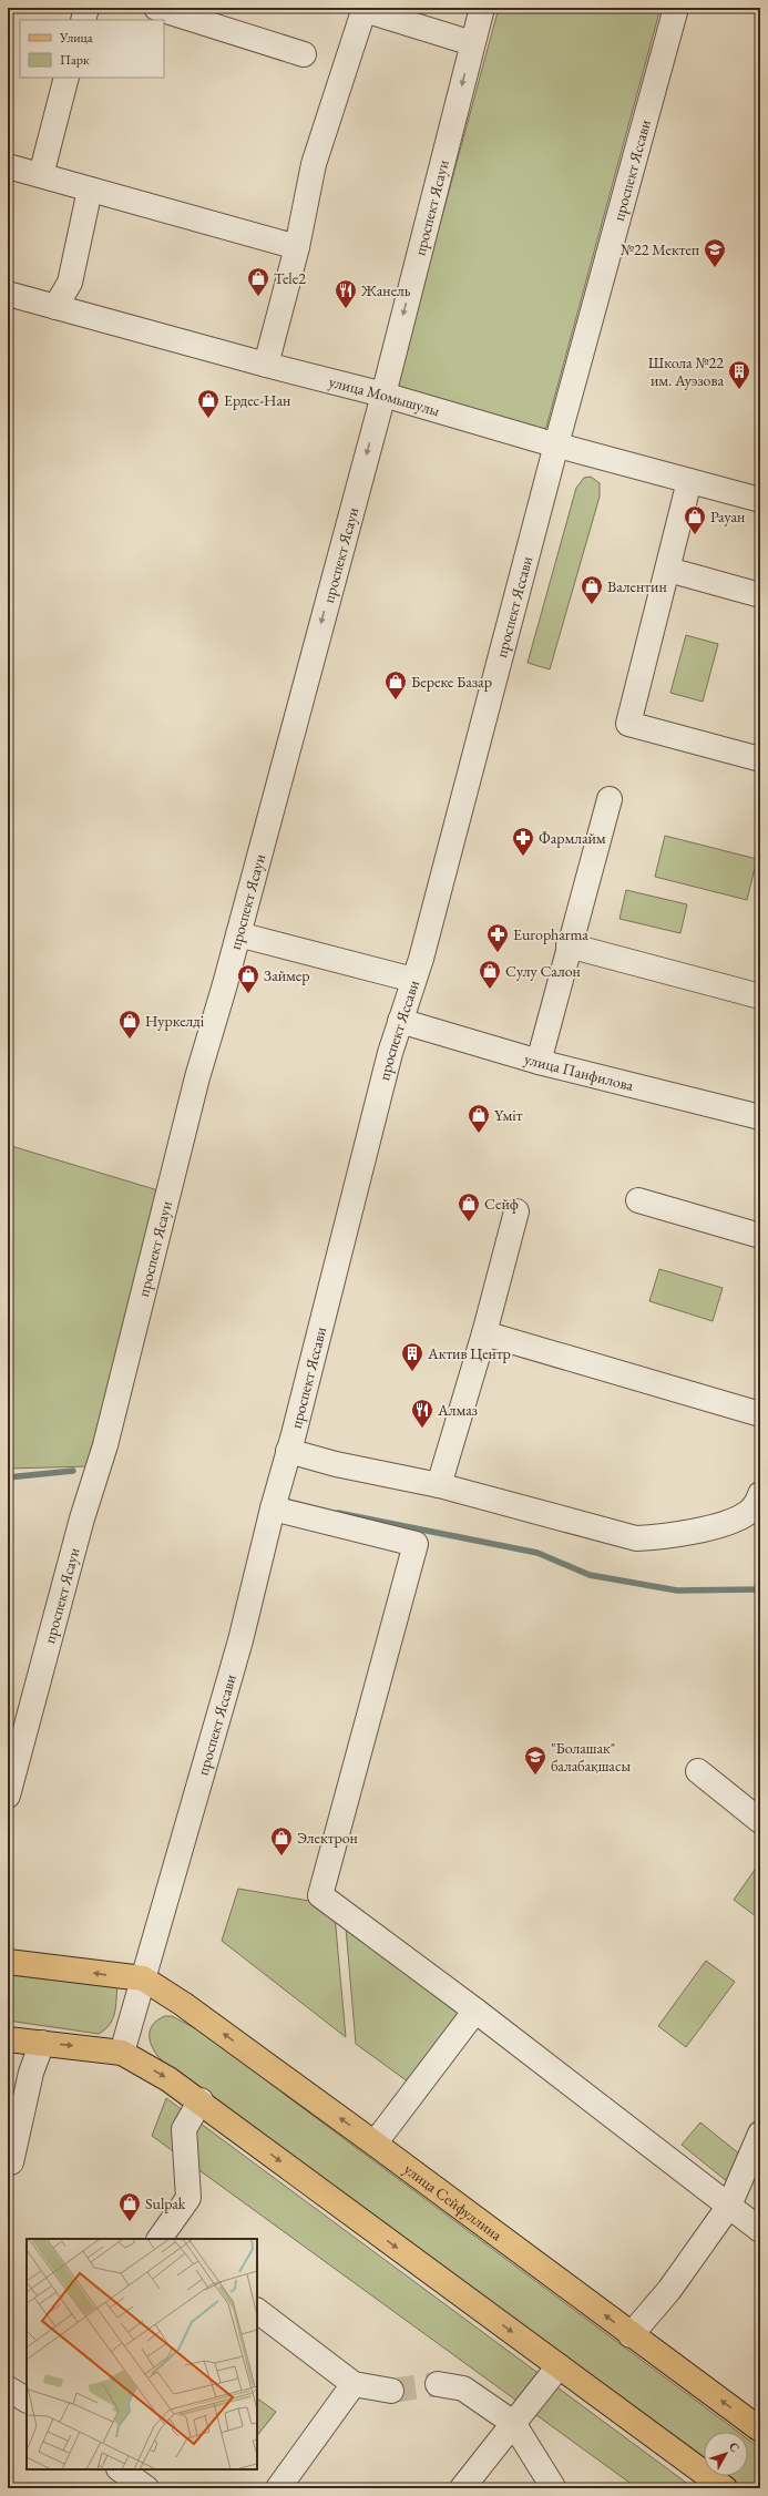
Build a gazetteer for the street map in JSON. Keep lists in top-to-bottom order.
{
  "streets": {
    "main road": ["улица Сейфуллина"],
    "street": [
      "проспект Яссави",
      "проспект Ясауи",
      "улица Момышулы",
      "улица Панфилова"
    ]
  },
  "crossings": [
    ["проспект Яссави", "улица Момышулы"],
    ["проспект Яссави", "улица Панфилова"],
    ["проспект Яссави", "улица Сейфуллина"],
    ["проспект Ясауи", "улица Момышулы"]
  ],
  "places": {
    "school or university": ["№22 Мектеп", "\"Болашак\" балабақшасы"],
    "shop": [
      "Tele2",
      "Ердес-Нан",
      "Рауан",
      "Валентин",
      "Береке Базар",
      "Сулу Салон",
      "Займер",
      "Нуркелді",
      "Үміт",
      "Сейф",
      "Электрон",
      "Sulpak"
    ],
    "restaurant": ["Жанель", "Алмаз"],
    "building": ["Школа №22 им. Ауэзова", "Актив Центр"],
    "pharmacy": ["Фармлайм", "Europharma"]
  },
  "legend": ["Улица", "Парк"],
  "north": "top right"
}
